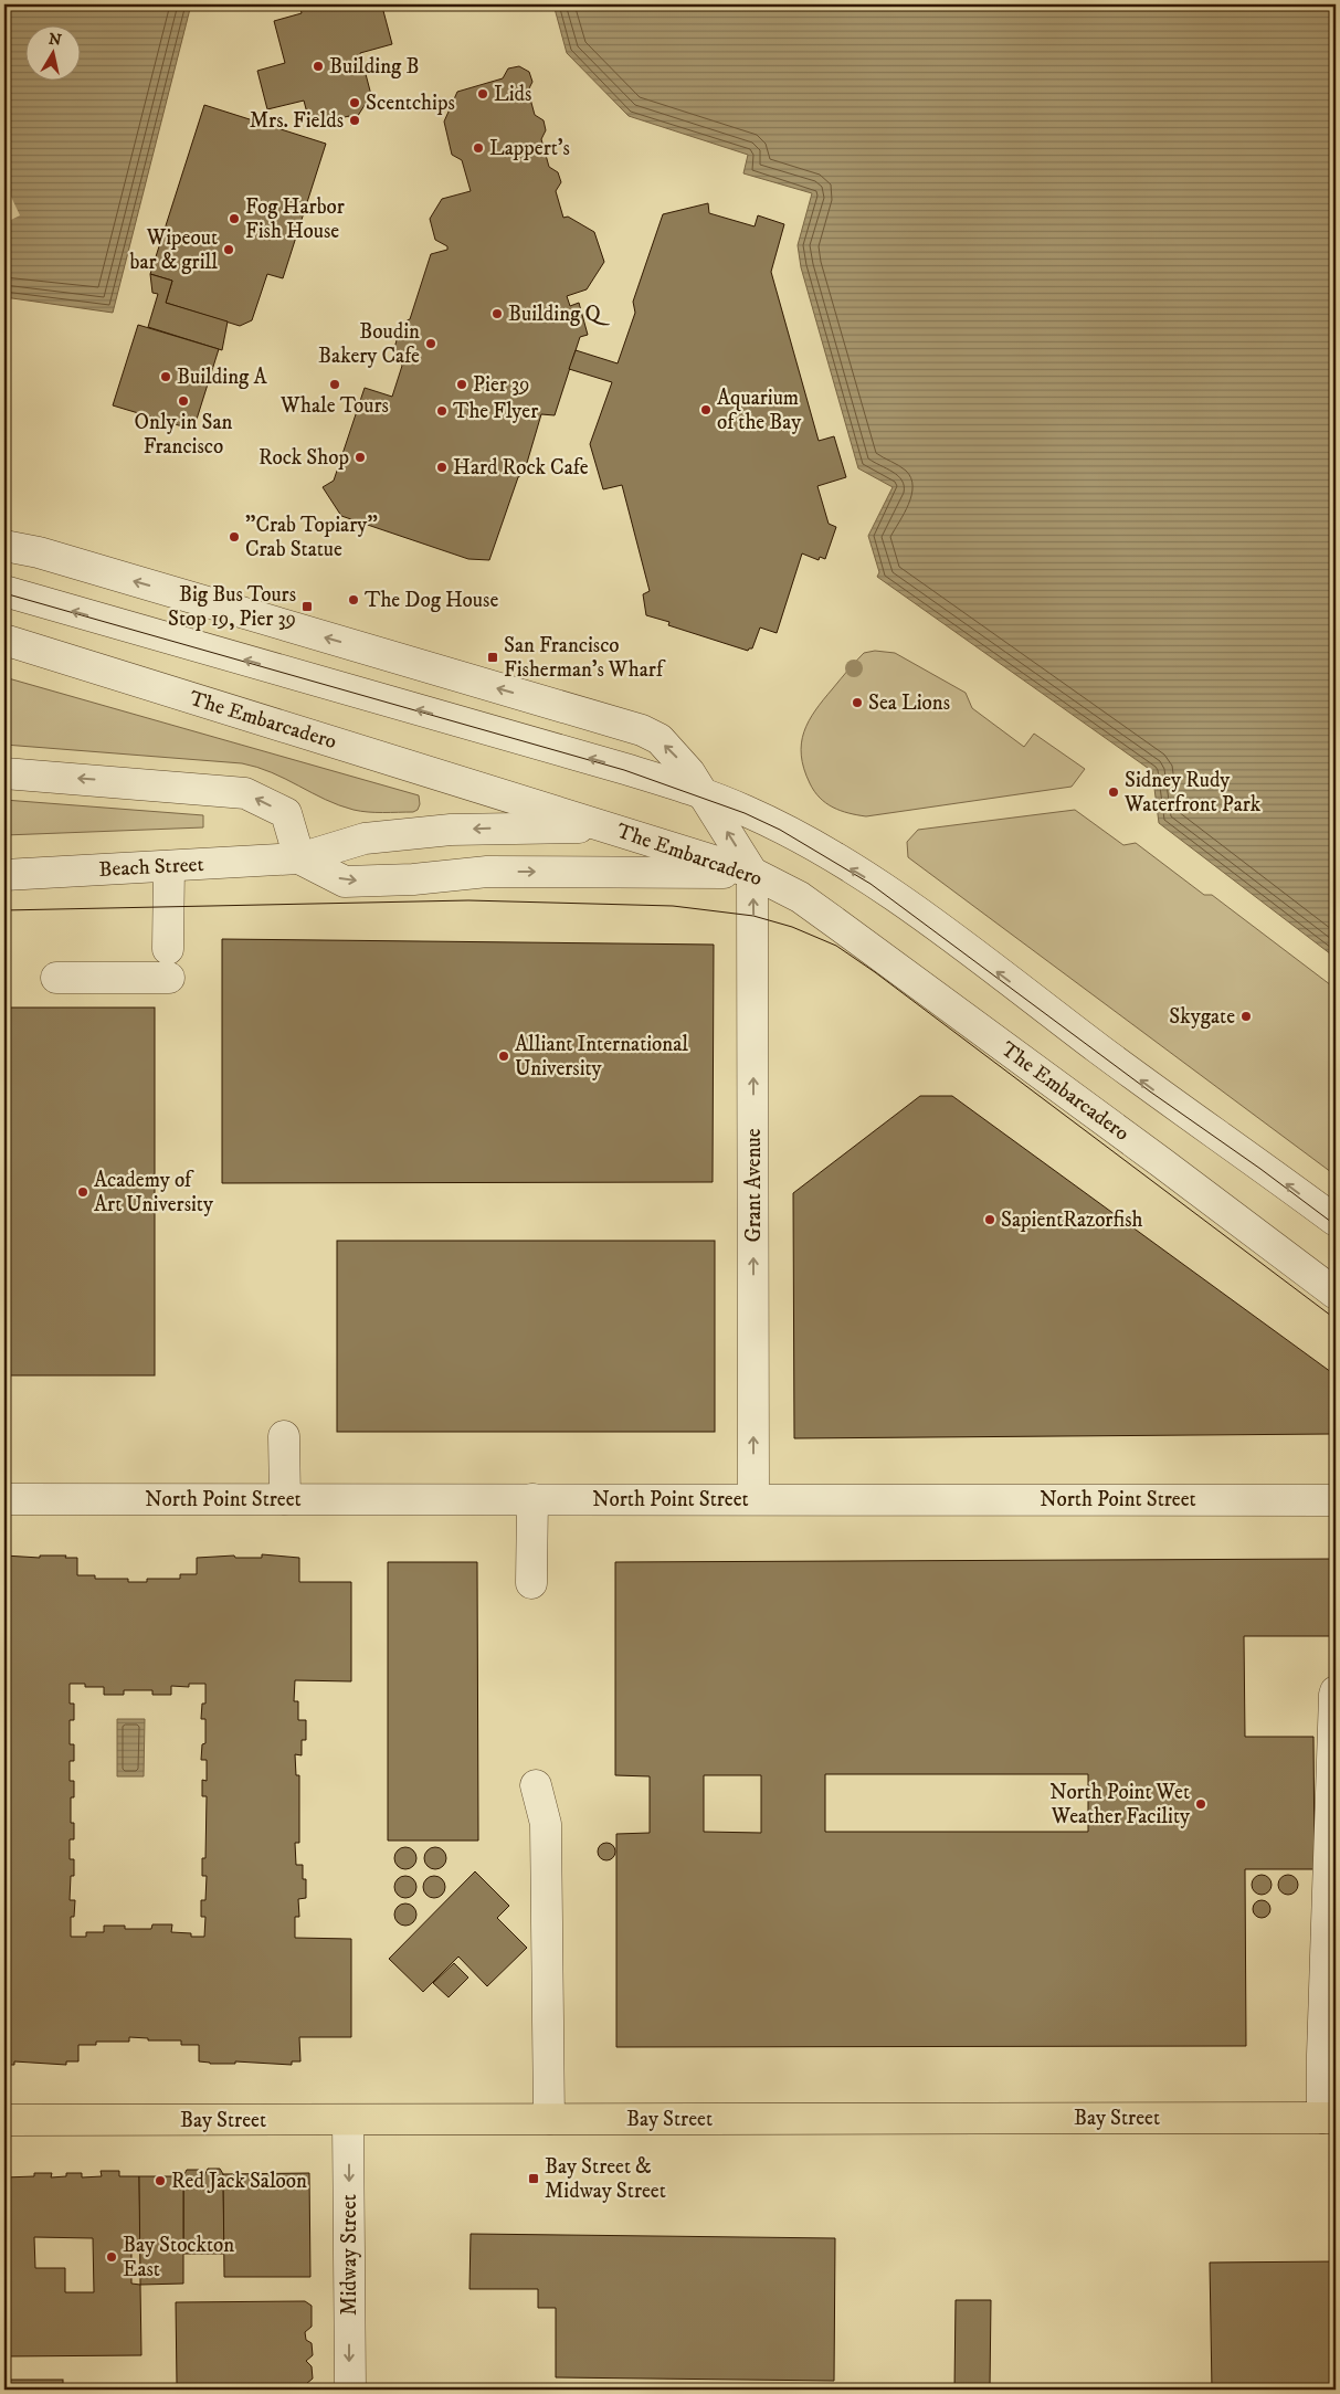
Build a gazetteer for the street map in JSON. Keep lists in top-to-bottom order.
{
  "streets": {
    "main road": ["Bay Street"],
    "street": [
      "The Embarcadero",
      "Beach Street",
      "Grant Avenue",
      "North Point Street",
      "Midway Street"
    ]
  },
  "crossings": [
    ["The Embarcadero", "Grant Avenue"],
    ["Grant Avenue", "North Point Street"],
    ["Bay Street", "Midway Street"]
  ],
  "one_way": ["Grant Avenue", "Midway Street"],
  "places": {
    "other": [
      "Building B",
      "Lids",
      "Scentchips",
      "Mrs. Fields",
      "Lappert’s",
      "Fog Harbor Fish House",
      "Wipeout bar & grill",
      "Building Q",
      "Boudin Bakery Cafe",
      "Building A",
      "Whale Tours",
      "Pier 39",
      "Only in San Francisco",
      "Aquarium of the Bay",
      "The Flyer",
      "Rock Shop",
      "Hard Rock Cafe",
      "\"Crab Topiary\" Crab Statue",
      "The Dog House",
      "Sea Lions",
      "Sidney Rudy Waterfront Park",
      "Skygate",
      "Alliant International University",
      "Academy of Art University",
      "SapientRazorfish",
      "North Point Wet Weather Facility",
      "Red Jack Saloon",
      "Bay Stockton East"
    ],
    "transit": ["Big Bus Tours Stop 19, Pier 39", "San Francisco Fisherman's Wharf", "Bay Street & Midway Street"]
  },
  "north": "top"
}
